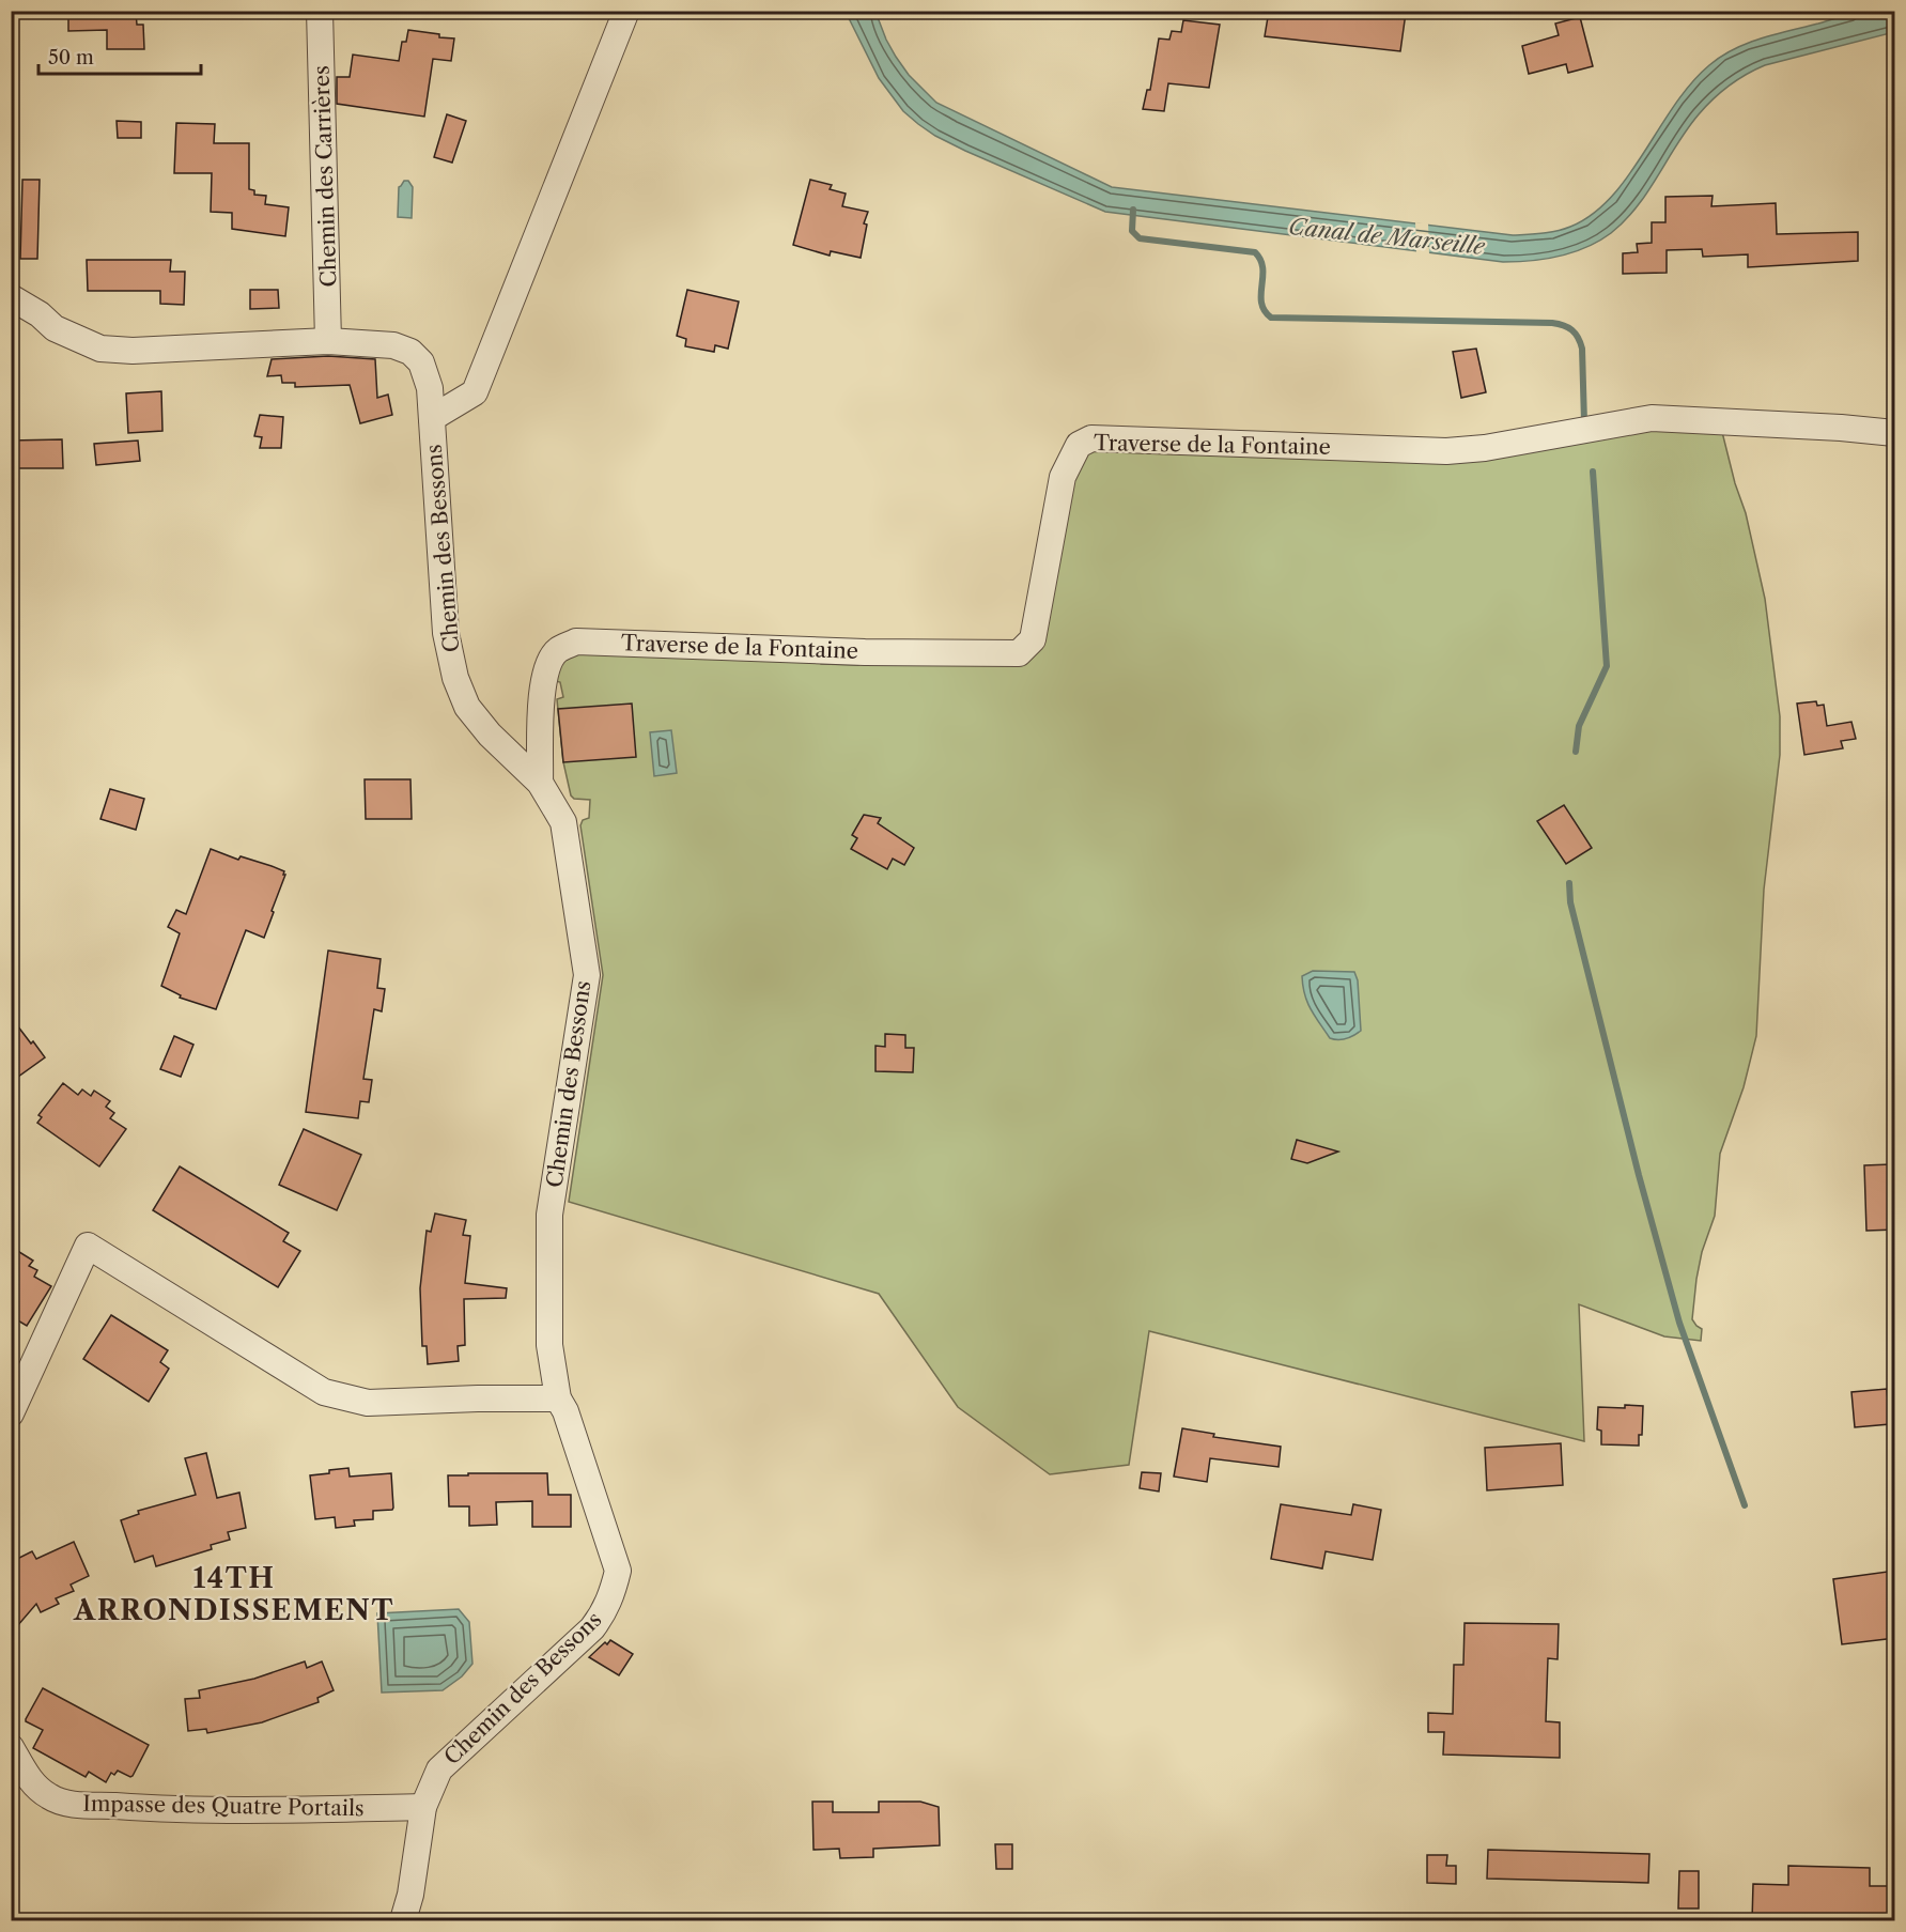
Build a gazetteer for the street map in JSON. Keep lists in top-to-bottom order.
{
  "streets": {
    "street": [
      "Chemin des Carrières",
      "Traverse de la Fontaine",
      "Chemin des Bessons",
      "Impasse des Quatre Portails"
    ]
  },
  "crossings": [
    ["Chemin des Carrières", "Chemin des Bessons"],
    ["Traverse de la Fontaine", "Chemin des Bessons"],
    ["Chemin des Bessons", "Impasse des Quatre Portails"]
  ],
  "districts": ["14TH ARRONDISSEMENT"],
  "water": ["Canal de Marseille"],
  "scale_bar": "50 m"
}
